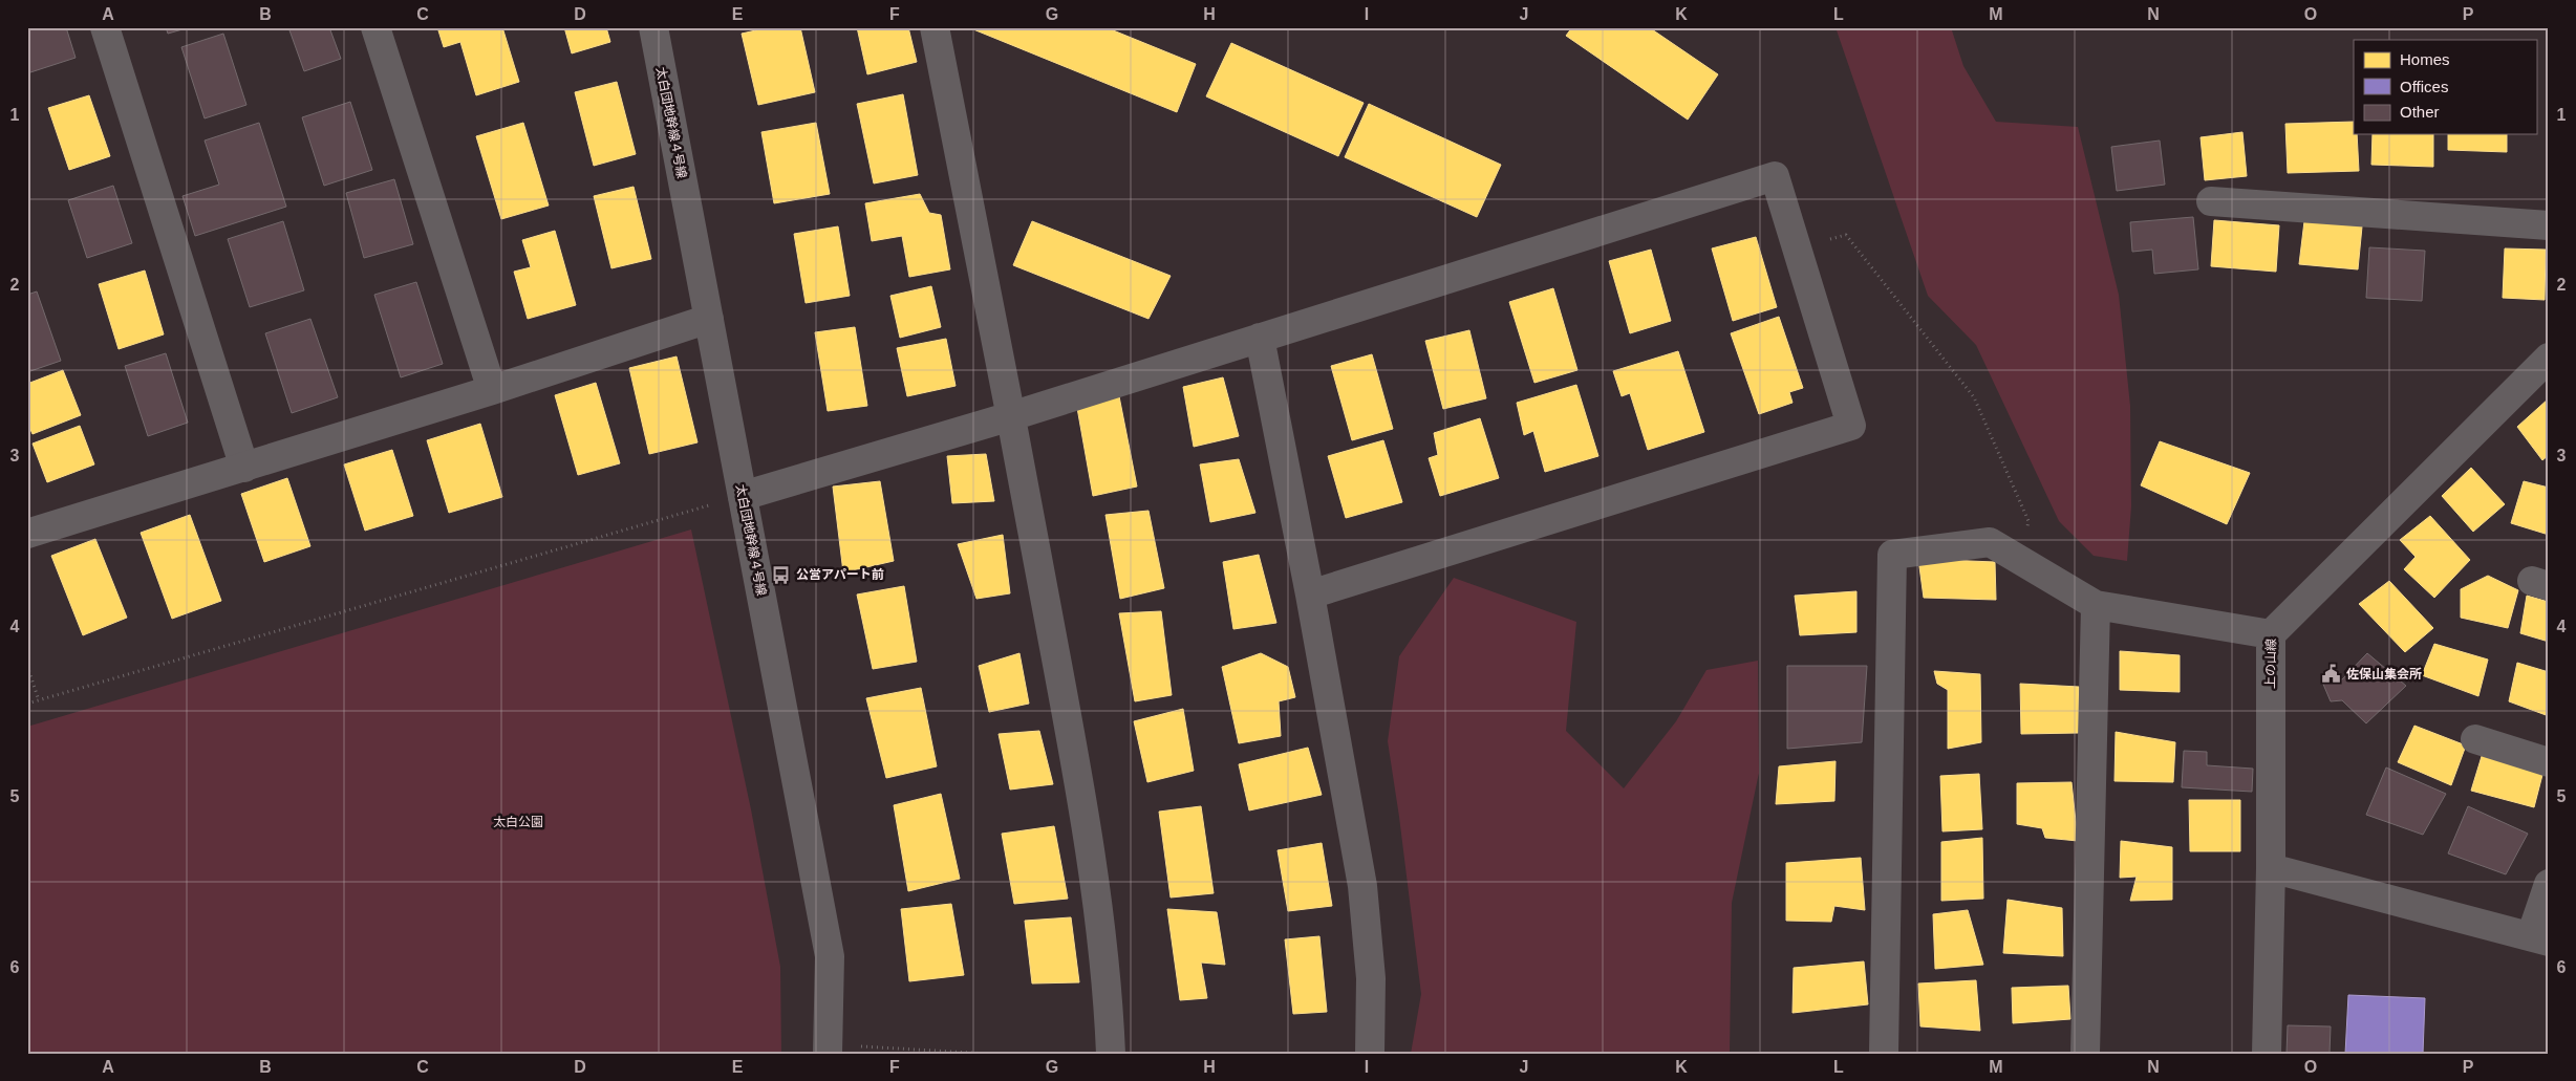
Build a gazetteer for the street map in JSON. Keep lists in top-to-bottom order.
{
  "streets": {
    "street": ["太白団地幹線４号線", "上の山線"]
  },
  "parks": ["太白公園"],
  "places": {
    "bus stop": ["公営アパート前"],
    "public building": ["佐保山集会所"]
  },
  "legend": ["Homes", "Offices", "Other"],
  "grid": {
    "columns": [
      "A",
      "B",
      "C",
      "D",
      "E",
      "F",
      "G",
      "H",
      "I",
      "J",
      "K",
      "L",
      "M",
      "N",
      "O",
      "P"
    ],
    "rows": [
      "1",
      "2",
      "3",
      "4",
      "5",
      "6"
    ]
  }
}
